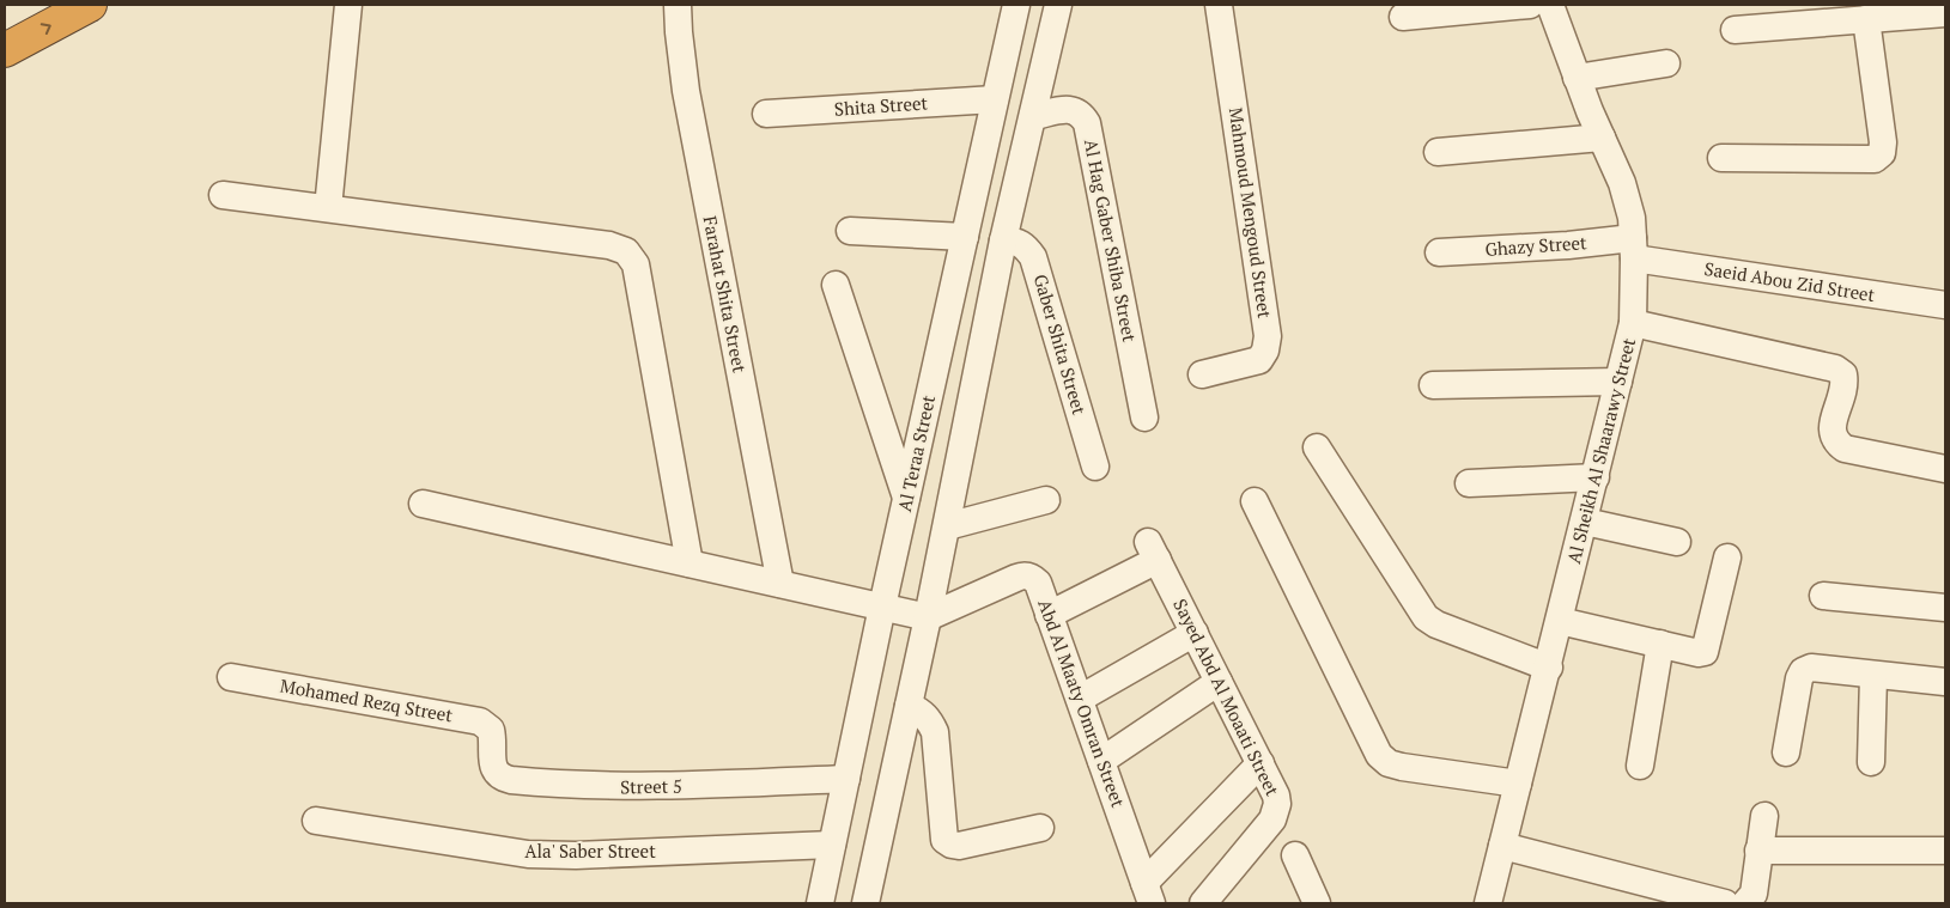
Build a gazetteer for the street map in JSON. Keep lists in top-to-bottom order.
{
  "streets": {
    "street": [
      "Shita Street",
      "Mahmoud Mengoud Street",
      "Al Hag Gaber Shiba Street",
      "Ghazy Street",
      "Saeid Abou Zid Street",
      "Farahat Shita Street",
      "Gaber Shita Street",
      "Al Sheikh Al Shaarawy Street",
      "Al Teraa Street",
      "Sayed Abd Al Moaati Street",
      "Mohamed Rezq Street",
      "Abd Al Maaty Omran Street",
      "Street 5",
      "Ala' Saber Street"
    ]
  },
  "crossings": [
    ["Shita Street", "Al Teraa Street"],
    ["Ghazy Street", "Saeid Abou Zid Street"],
    ["Ghazy Street", "Al Sheikh Al Shaarawy Street"],
    ["Saeid Abou Zid Street", "Al Sheikh Al Shaarawy Street"],
    ["Al Teraa Street", "Street 5"],
    ["Al Teraa Street", "Ala' Saber Street"],
    ["Sayed Abd Al Moaati Street", "Abd Al Maaty Omran Street"],
    ["Mohamed Rezq Street", "Street 5"]
  ]
}
